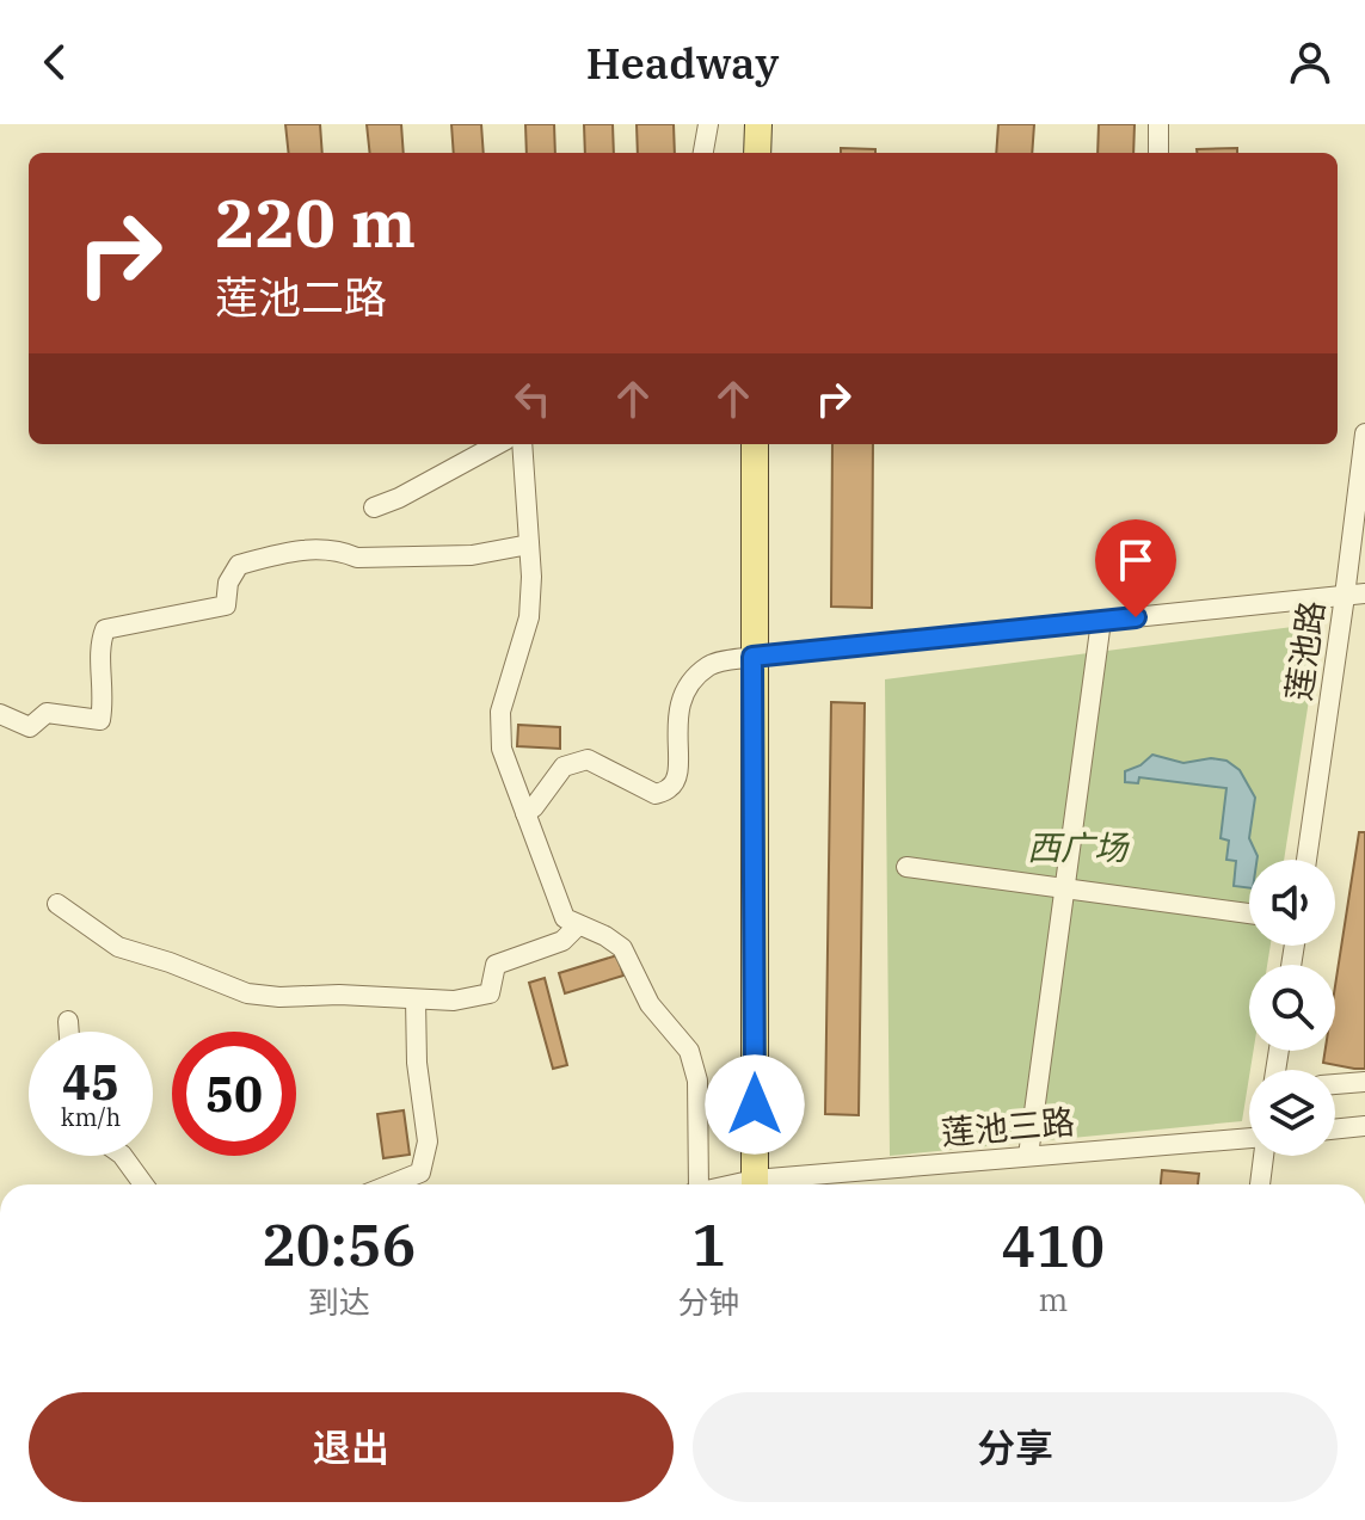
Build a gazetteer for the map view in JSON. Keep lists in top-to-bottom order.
{
  "streets": {
    "street": ["莲池路", "莲池三路"]
  },
  "parks": ["西广场"],
  "page": {
    "header": "Headway",
    "turn": ["220 m", "莲池二路"],
    "speed": "45 km/h",
    "limit": "50",
    "eta": [
      "20:56",
      "到达",
      "1",
      "分钟",
      "410",
      "m"
    ],
    "buttons": ["退出", "分享"]
  }
}
